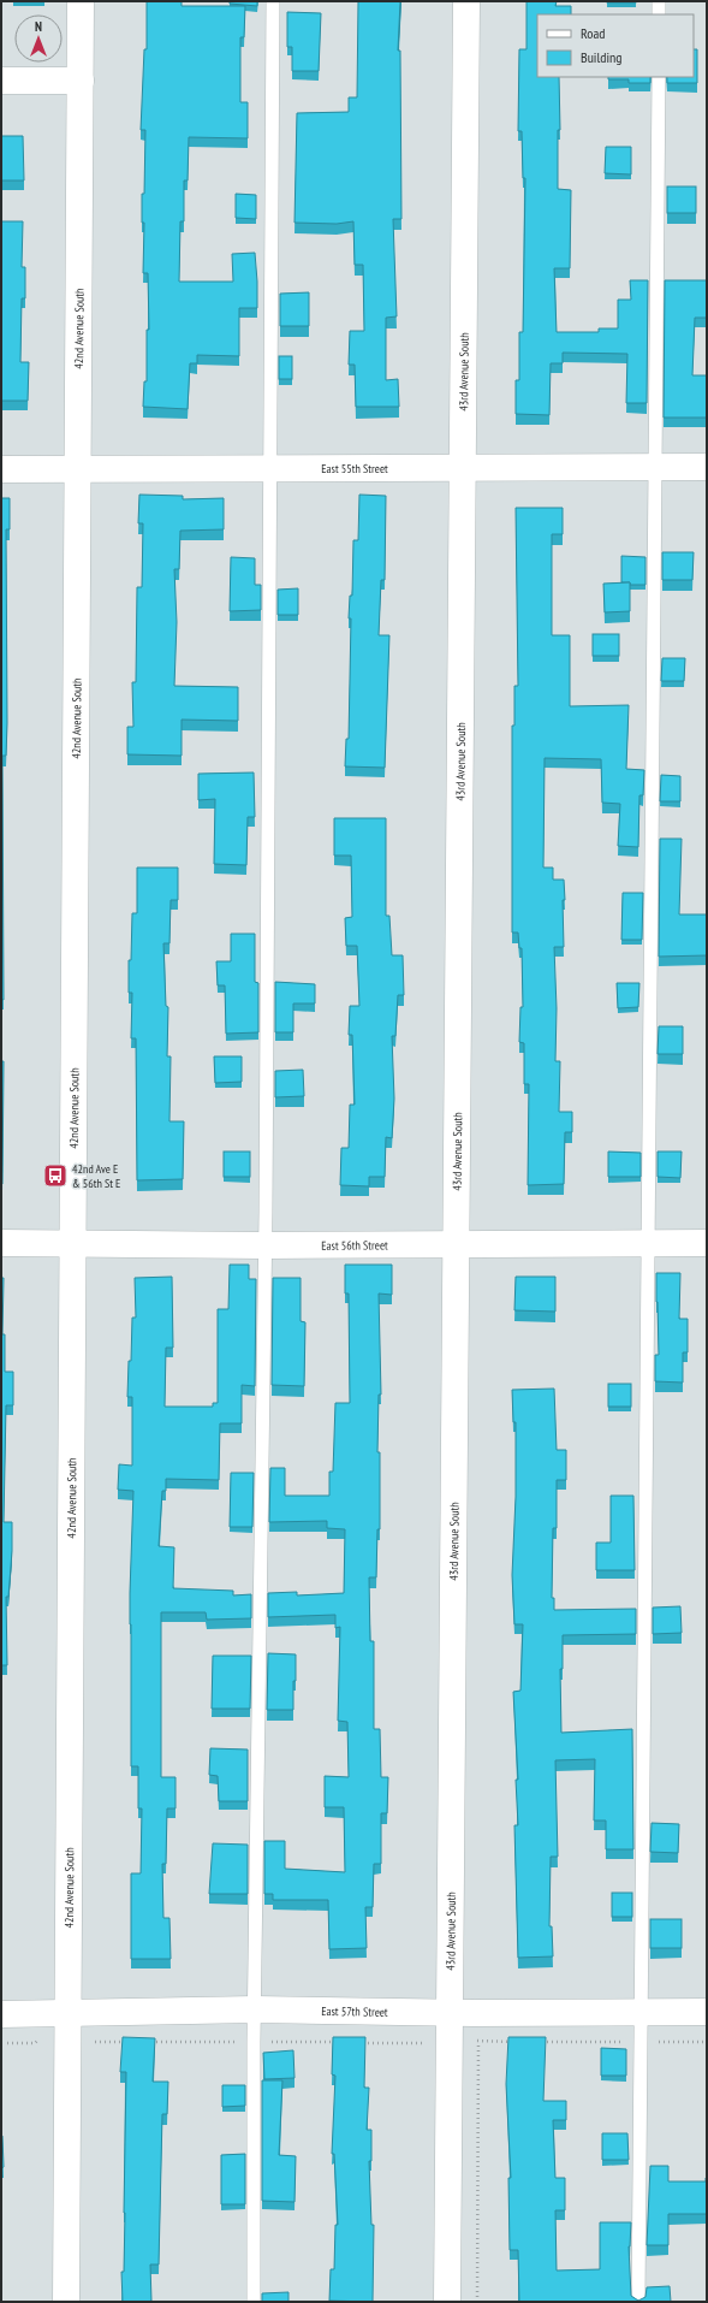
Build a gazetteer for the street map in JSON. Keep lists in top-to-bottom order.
{
  "streets": {
    "street": [
      "42nd Avenue South",
      "43rd Avenue South",
      "East 55th Street",
      "East 56th Street",
      "East 57th Street"
    ]
  },
  "crossings": [
    ["42nd Avenue South", "East 55th Street"],
    ["42nd Avenue South", "East 56th Street"],
    ["42nd Avenue South", "East 57th Street"],
    ["43rd Avenue South", "East 55th Street"],
    ["43rd Avenue South", "East 56th Street"],
    ["43rd Avenue South", "East 57th Street"]
  ],
  "places": {
    "bus stop": ["42nd Ave E & 56th St E"]
  },
  "legend": ["Road", "Building"],
  "north": "top"
}
